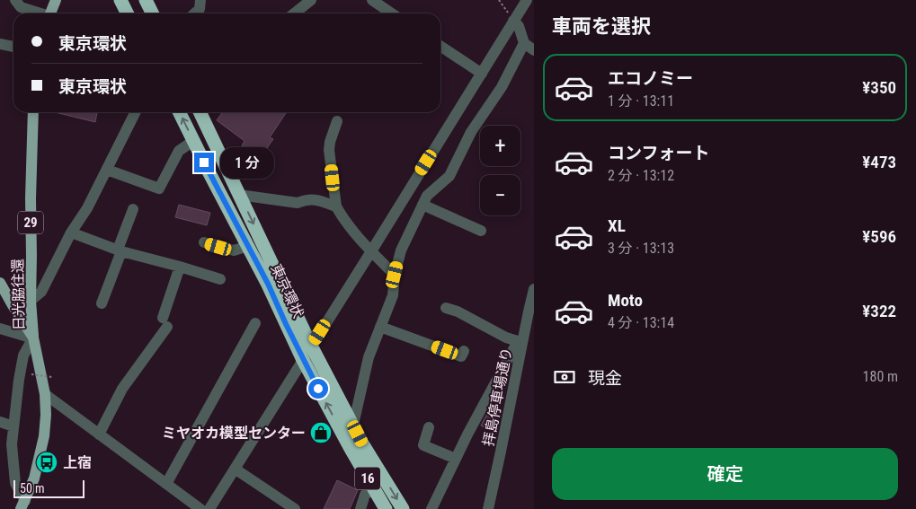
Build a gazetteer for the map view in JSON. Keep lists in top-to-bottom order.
{
  "streets": {
    "highway": ["東京環状", "16"],
    "main road": ["29", "日光脇往還"],
    "street": ["拝島停車場通り"]
  },
  "crossings": [
    ["29", "日光脇往還"]
  ],
  "places": {
    "shop": ["ミヤオカ模型センター"],
    "bus stop": ["上宿"]
  },
  "scale_bar": "50 m",
  "page": {
    "heading": "車両を選択",
    "banner": ["東京環状", "東京環状"],
    "list": [
      {
        "name": "エコノミー",
        "note": "1 分 · 13:11",
        "value": "¥350"
      },
      {
        "name": "コンフォート",
        "note": "2 分 · 13:12",
        "value": "¥473"
      },
      {
        "name": "XL",
        "note": "3 分 · 13:13",
        "value": "¥596"
      },
      {
        "name": "Moto",
        "note": "4 分 · 13:14",
        "value": "¥322"
      }
    ],
    "map_buttons": ["+", "−"],
    "bubble": "1 分",
    "pay": ["現金", "180 m"],
    "buttons": "確定",
    "scale": "50 m"
  }
}
